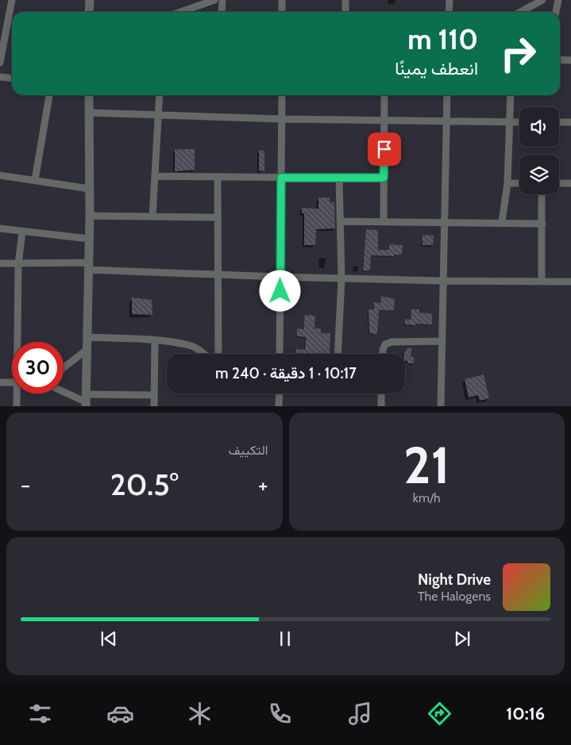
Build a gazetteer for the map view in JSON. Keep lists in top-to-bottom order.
{
  "page": {
    "turn": ["110 m", "انعطف يمينًا"],
    "limit": "30",
    "trip": "10:17 · 1 دقيقة · 240 m",
    "tile": [
      ["21", "km/h"],
      "التكييف"
    ],
    "heat": ["−", "20.5°", "+"],
    "song": ["Night Drive", "The Halogens"],
    "tabs": "10:16"
  }
}
